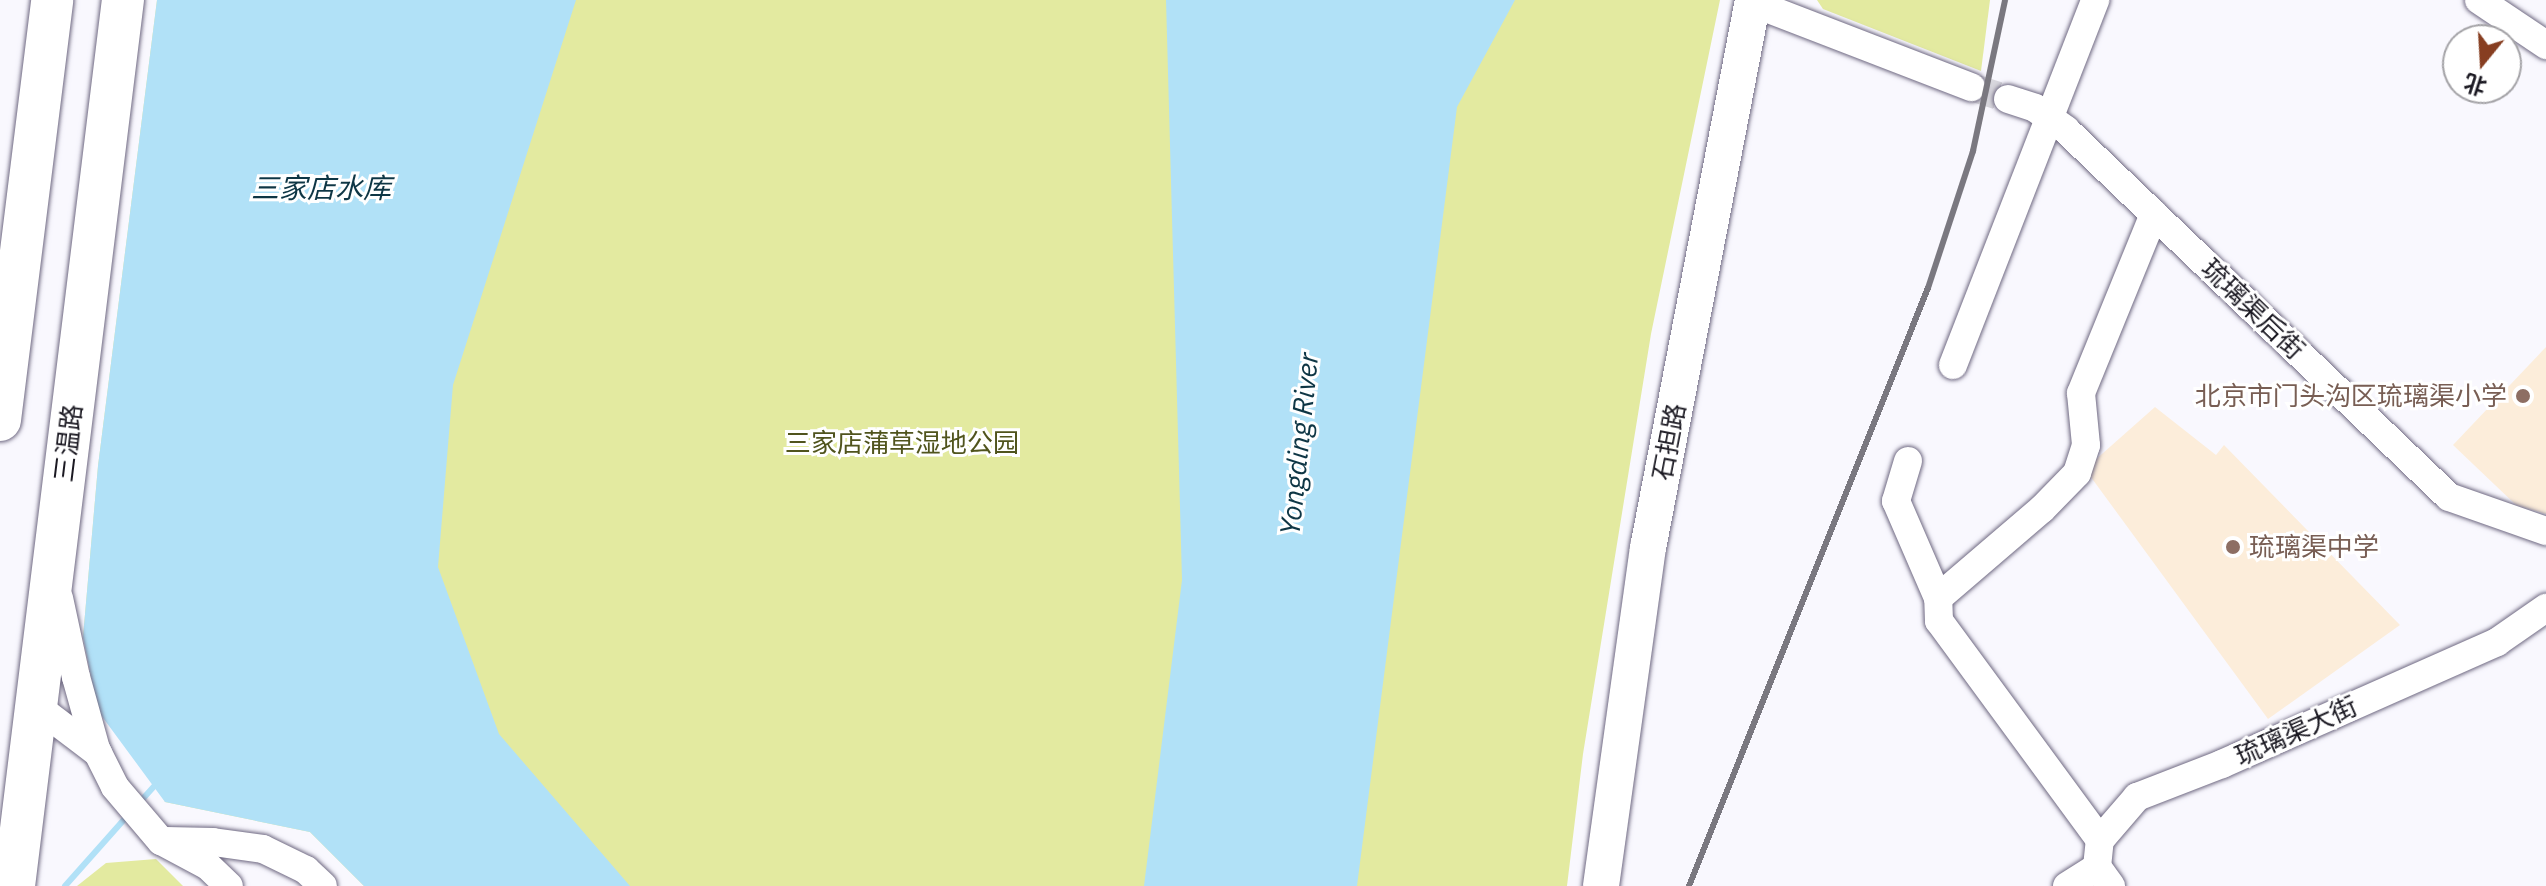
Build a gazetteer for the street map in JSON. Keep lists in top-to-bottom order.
{
  "streets": {
    "highway": ["三温路"],
    "main road": ["石担路"],
    "street": ["琉璃渠后街", "琉璃渠大街"]
  },
  "water": ["三家店水库", "Yongding River"],
  "parks": ["三家店蒲草湿地公园"],
  "places": ["北京市门头沟区琉璃渠小学", "琉璃渠中学"],
  "north": "bottom"
}
